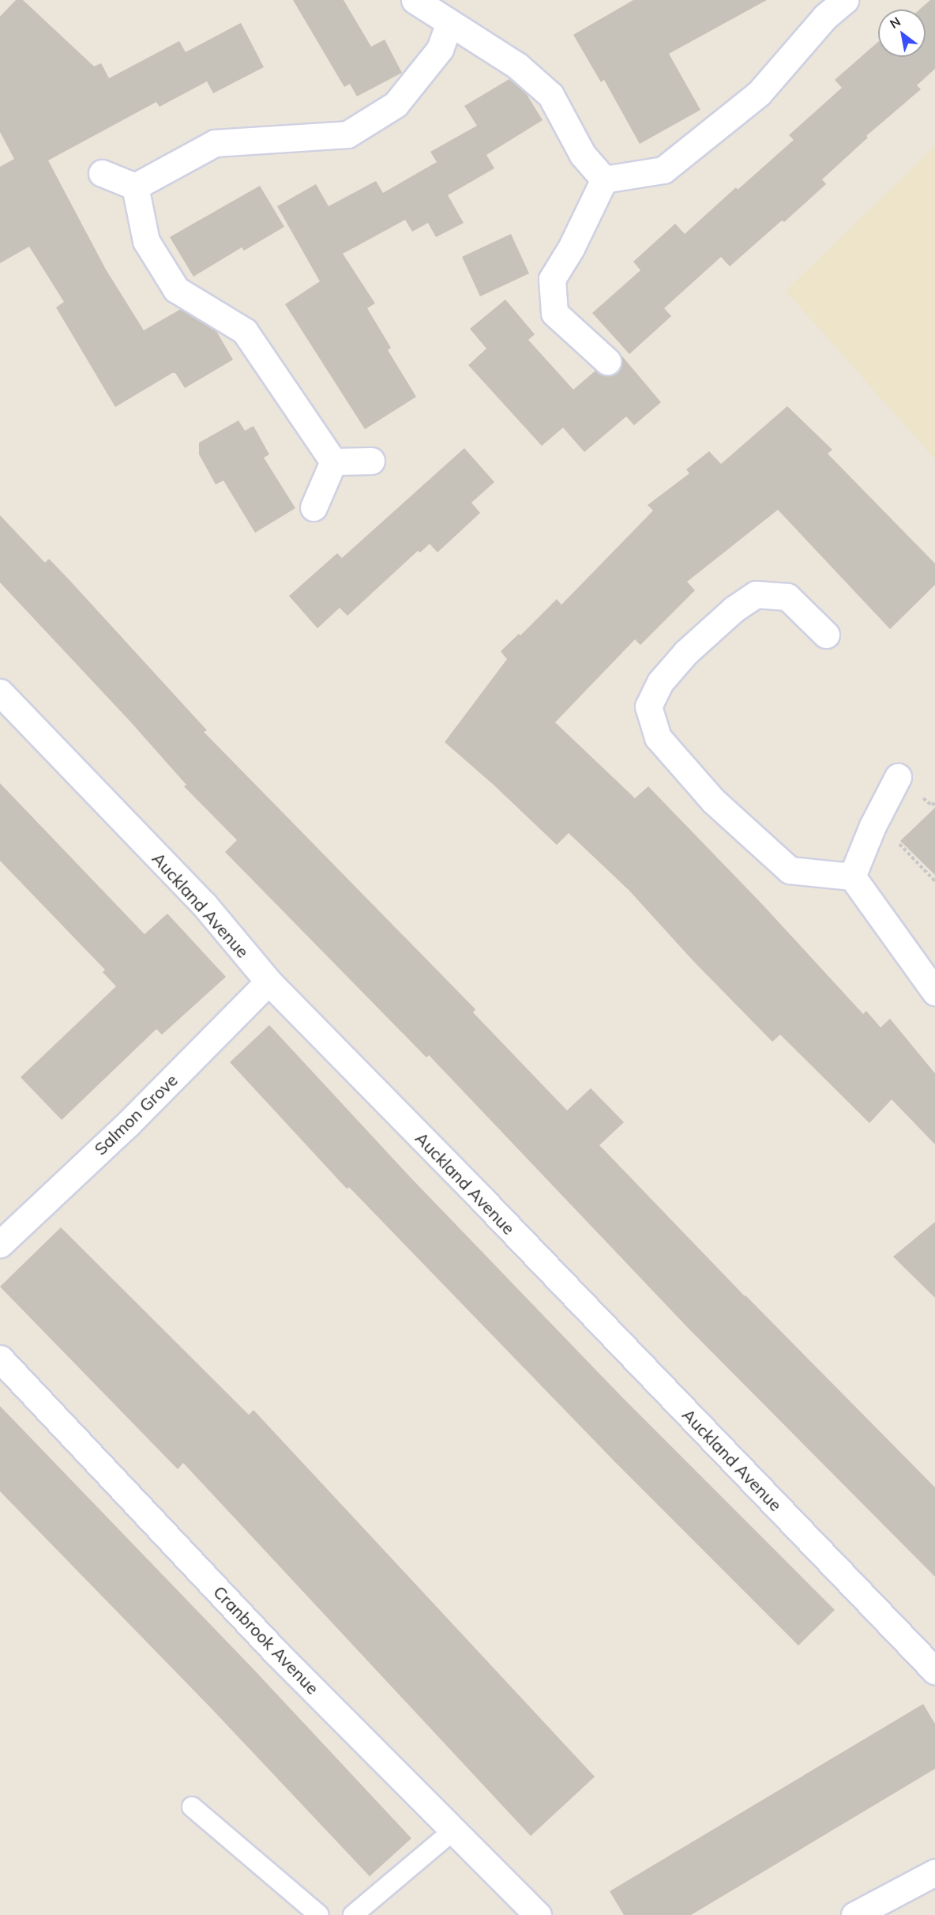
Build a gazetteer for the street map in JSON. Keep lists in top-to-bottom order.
{
  "streets": {
    "street": ["Auckland Avenue", "Salmon Grove", "Cranbrook Avenue"]
  },
  "crossings": [
    ["Auckland Avenue", "Salmon Grove"]
  ],
  "north": "top left"
}
